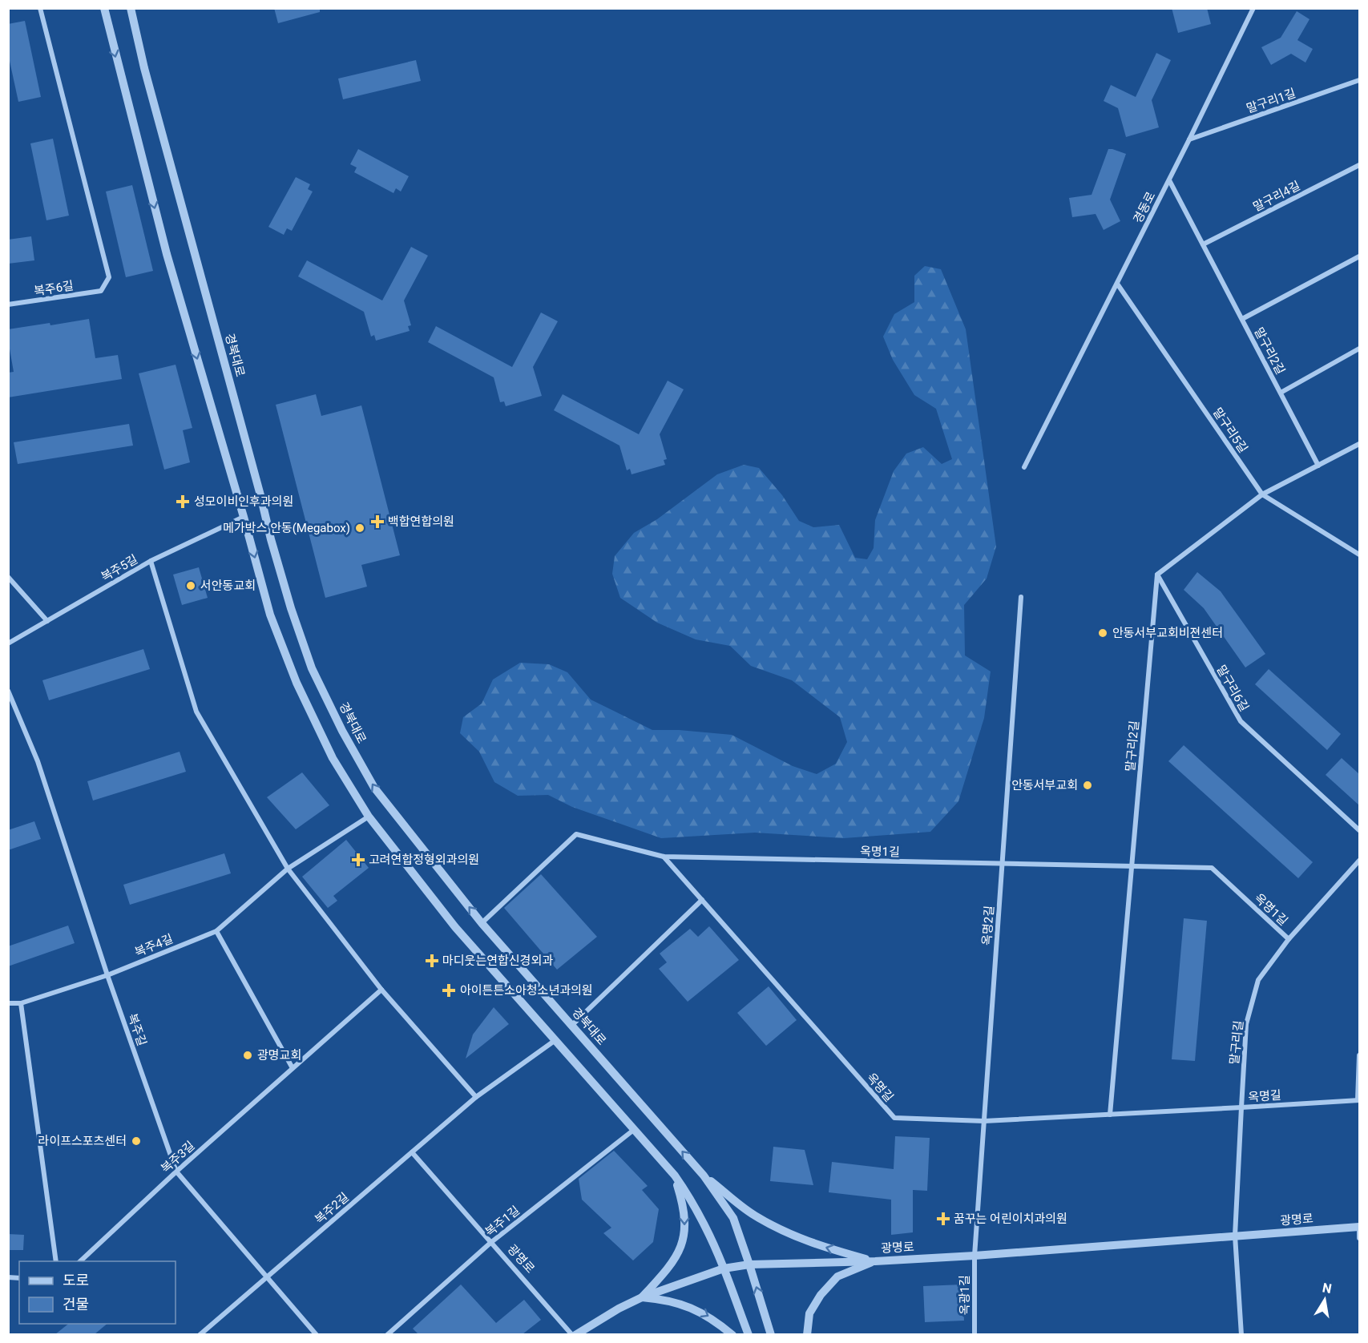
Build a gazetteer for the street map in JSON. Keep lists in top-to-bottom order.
{
  "streets": {
    "street": [
      "말구리1길",
      "말구리4길",
      "경동로",
      "복주6길",
      "말구리2길",
      "경북대로",
      "말구리5길",
      "복주5길",
      "말구리6길",
      "옥명1길",
      "옥명2길",
      "복주4길",
      "복주길",
      "말구리길",
      "옥명길",
      "복주3길",
      "복주2길",
      "광명로",
      "복주1길",
      "옥광1길"
    ]
  },
  "crossings": [
    ["말구리1길", "경동로"],
    ["말구리4길", "말구리2길"],
    ["경동로", "말구리2길"],
    ["경동로", "말구리5길"],
    ["말구리2길", "말구리6길"],
    ["말구리2길", "옥명1길"],
    ["말구리2길", "옥명길"],
    ["경북대로", "옥명1길"],
    ["경북대로", "광명로"],
    ["옥명1길", "옥명2길"],
    ["옥명1길", "말구리길"],
    ["옥명1길", "옥명길"],
    ["옥명2길", "옥명길"],
    ["옥명2길", "광명로"],
    ["옥명2길", "옥광1길"],
    ["복주4길", "복주길"],
    ["복주길", "복주3길"],
    ["복주길", "복주2길"],
    ["말구리길", "옥명길"],
    ["말구리길", "광명로"],
    ["복주2길", "광명로"],
    ["광명로", "복주1길"],
    ["광명로", "옥광1길"]
  ],
  "places": {
    "health": [
      "성모이비인후과의원",
      "백합연합의원",
      "고려연합정형외과의원",
      "마디웃는연합신경외과",
      "아이튼튼소아청소년과의원",
      "꿈꾸는 어린이치과의원"
    ],
    "other": [
      "메가박스 안동(Megabox)",
      "서안동교회",
      "안동서부교회비젼센터",
      "안동서부교회",
      "광명교회",
      "라이프스포츠센터"
    ]
  },
  "legend": ["도로", "건물"],
  "north": "top"
}
